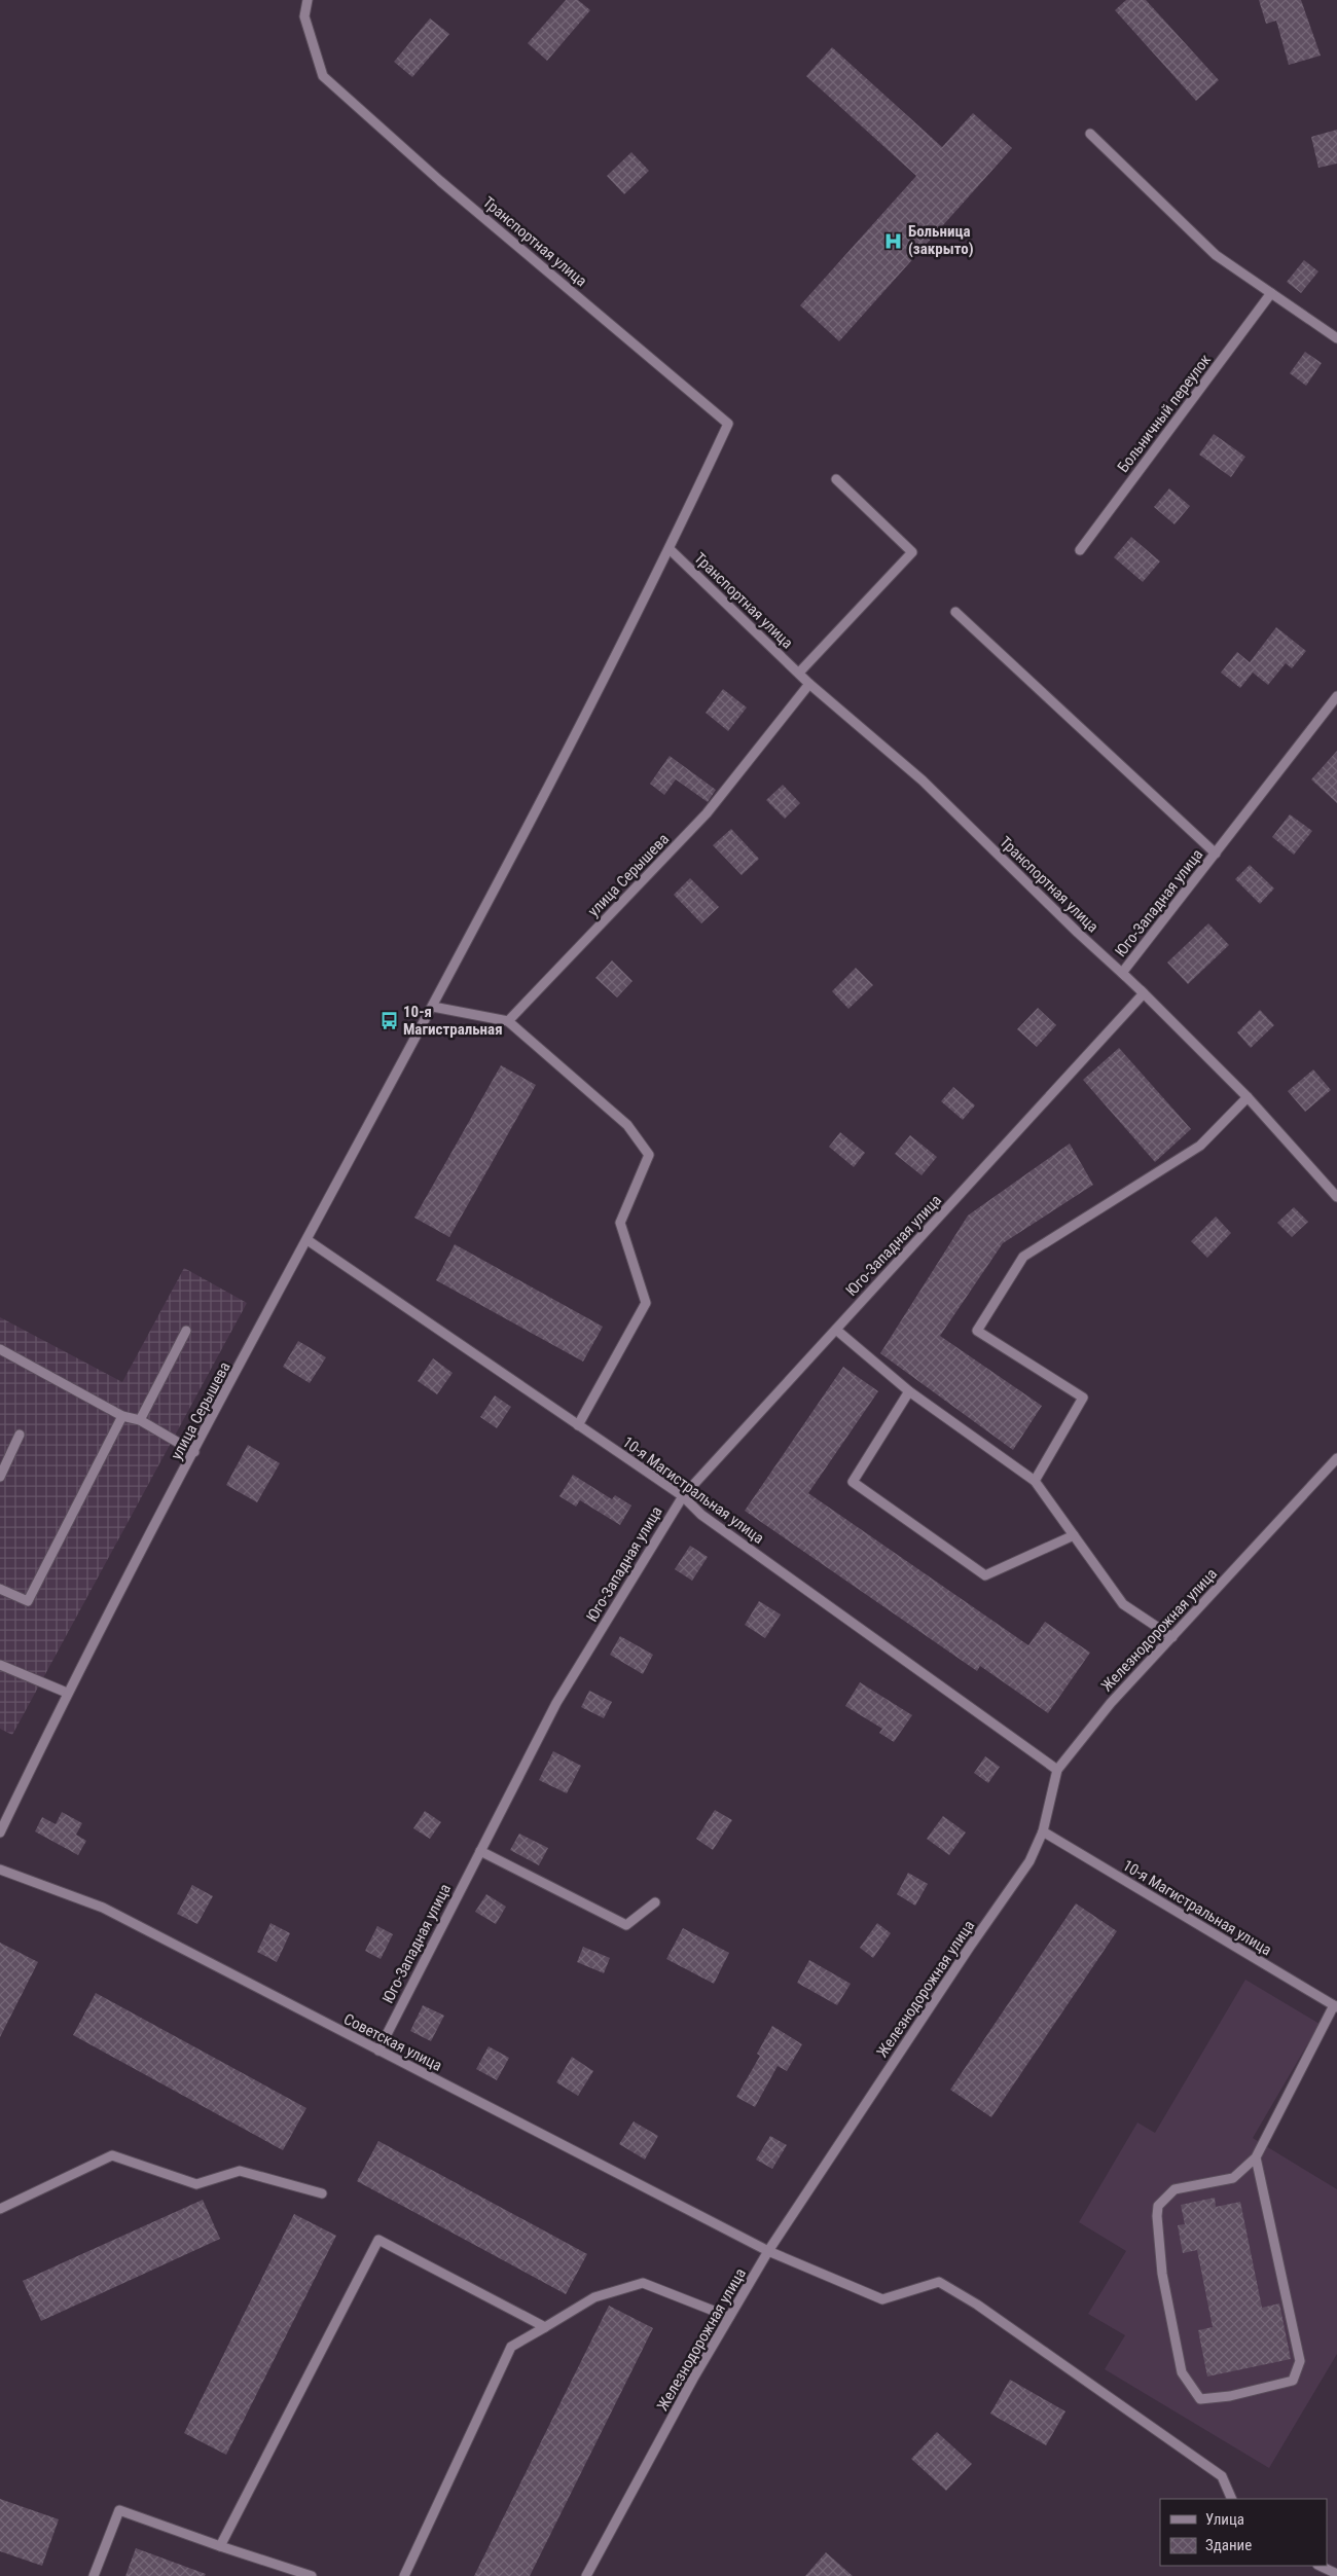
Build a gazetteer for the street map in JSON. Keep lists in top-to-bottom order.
{
  "streets": {
    "street": [
      "Транспортная улица",
      "Больничный переулок",
      "улица Серышева",
      "Юго-Западная улица",
      "10-я Магистральная улица",
      "Железнодорожная улица",
      "Советская улица"
    ]
  },
  "crossings": [
    ["Транспортная улица", "улица Серышева"],
    ["Транспортная улица", "Юго-Западная улица"],
    ["улица Серышева", "10-я Магистральная улица"],
    ["Юго-Западная улица", "10-я Магистральная улица"],
    ["Юго-Западная улица", "Советская улица"],
    ["10-я Магистральная улица", "Железнодорожная улица"],
    ["Железнодорожная улица", "Советская улица"]
  ],
  "places": {
    "hospital": ["Больница (закрыто)"],
    "bus stop": ["10-я Магистральная"]
  },
  "legend": ["Улица", "Здание"]
}
